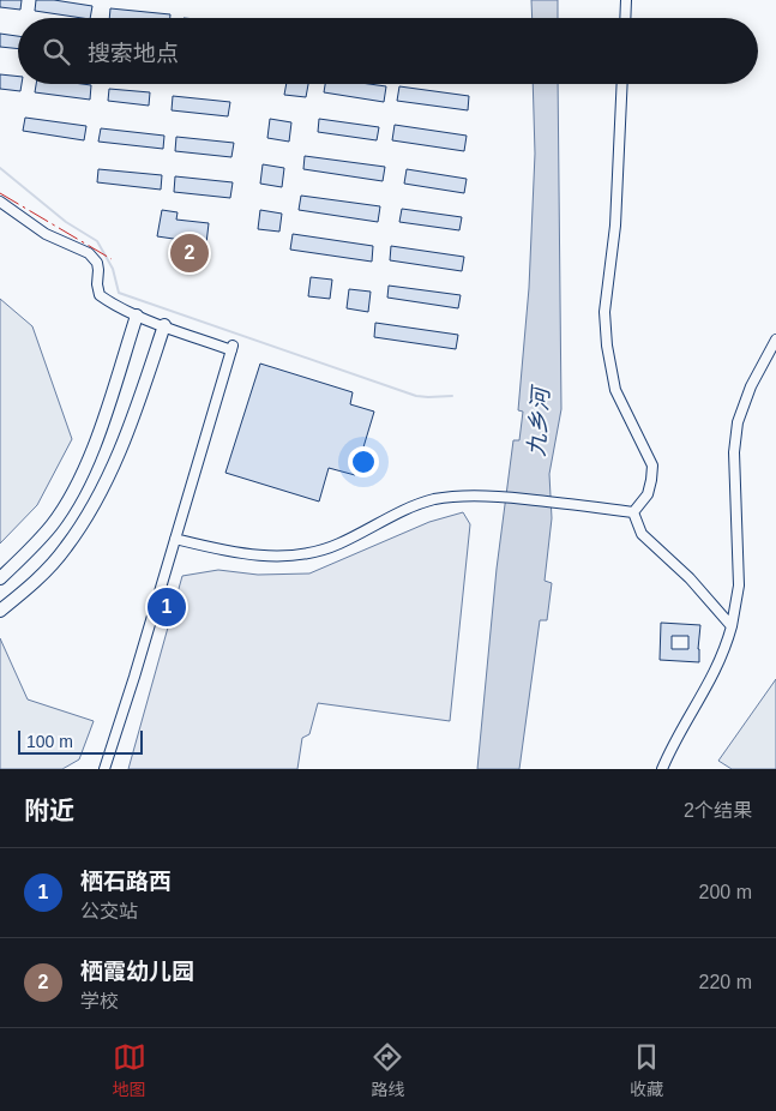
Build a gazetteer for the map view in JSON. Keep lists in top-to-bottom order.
{
  "water": ["九乡河"],
  "scale_bar": "100 m",
  "page": {
    "search": "搜索地点",
    "pins": ["2", "1"],
    "scale": "100 m",
    "heading": ["附近", "2个结果"],
    "list": [
      {
        "mark": "1",
        "name": "栖石路西",
        "note": "公交站",
        "value": "200 m"
      },
      {
        "mark": "2",
        "name": "栖霞幼儿园",
        "note": "学校",
        "value": "220 m"
      }
    ],
    "nav": ["地图", "路线", "收藏"]
  }
}
